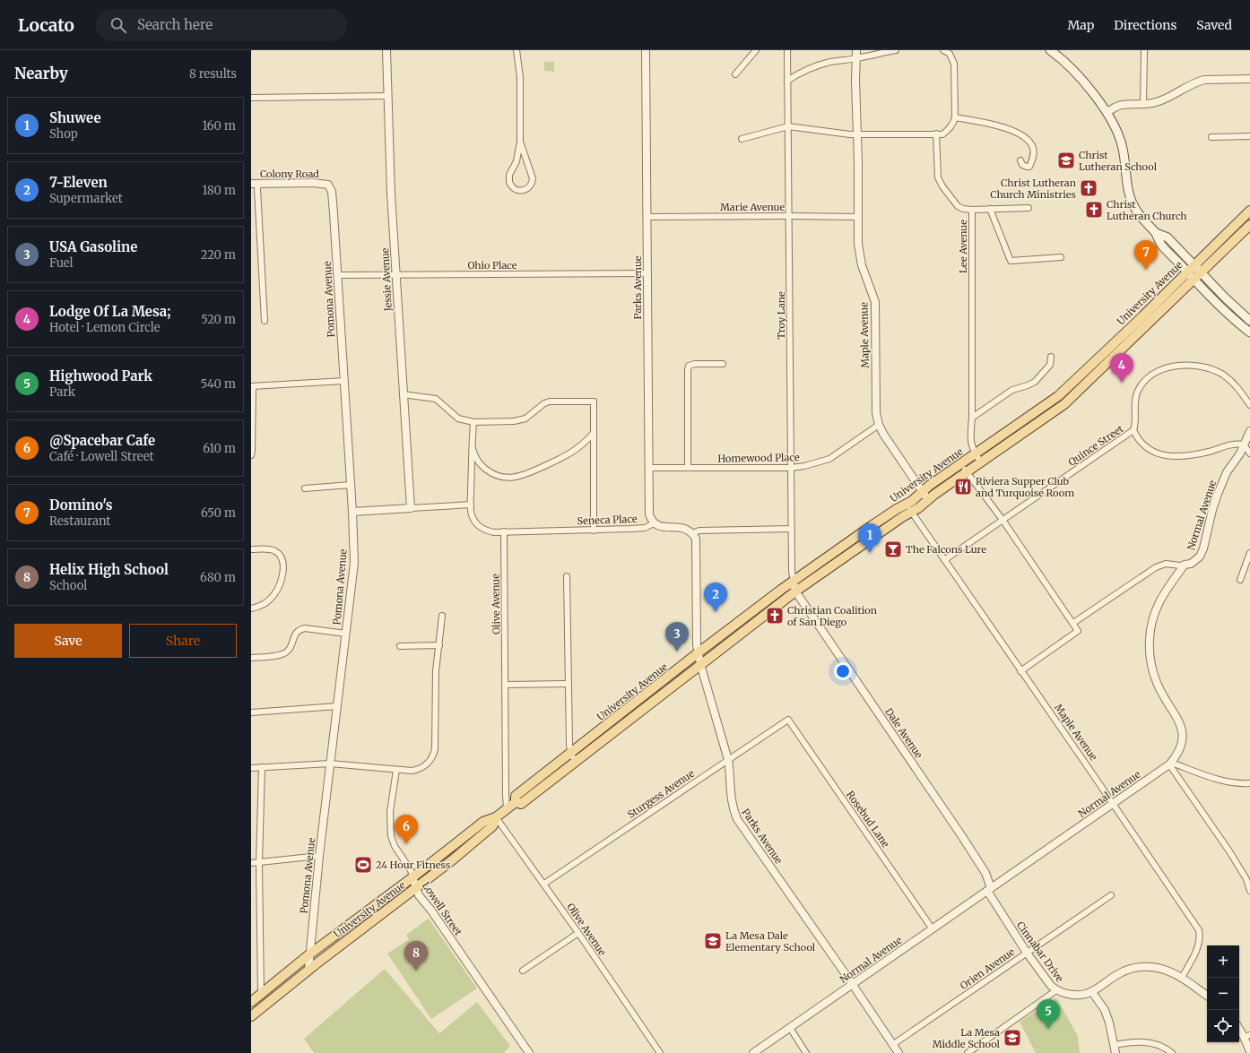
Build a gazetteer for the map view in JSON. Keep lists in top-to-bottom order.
{
  "streets": {
    "main road": ["University Avenue"],
    "street": [
      "Colony Road",
      "Marie Avenue",
      "Lee Avenue",
      "Ohio Place",
      "Jessie Avenue",
      "Parks Avenue",
      "Pomona Avenue",
      "Troy Lane",
      "Maple Avenue",
      "Quince Street",
      "Homewood Place",
      "Normal Avenue",
      "Seneca Place",
      "Olive Avenue",
      "Dale Avenue",
      "Sturgess Avenue",
      "Rosebud Lane",
      "Lowell Street",
      "Cinnabar Drive",
      "Orien Avenue"
    ]
  },
  "crossings": [
    ["Colony Road", "Pomona Avenue"],
    ["Marie Avenue", "Parks Avenue"],
    ["Marie Avenue", "Troy Lane"],
    ["Marie Avenue", "Maple Avenue"],
    ["Lee Avenue", "University Avenue"],
    ["Ohio Place", "Jessie Avenue"],
    ["Ohio Place", "Parks Avenue"],
    ["Ohio Place", "Pomona Avenue"],
    ["Parks Avenue", "University Avenue"],
    ["Parks Avenue", "Homewood Place"],
    ["Parks Avenue", "Normal Avenue"],
    ["Parks Avenue", "Seneca Place"],
    ["Parks Avenue", "Sturgess Avenue"],
    ["Parks Avenue", "Orien Avenue"],
    ["University Avenue", "Pomona Avenue"],
    ["University Avenue", "Troy Lane"],
    ["University Avenue", "Maple Avenue"],
    ["University Avenue", "Olive Avenue"],
    ["University Avenue", "Dale Avenue"],
    ["University Avenue", "Lowell Street"],
    ["Troy Lane", "Homewood Place"],
    ["Maple Avenue", "Quince Street"],
    ["Maple Avenue", "Homewood Place"],
    ["Maple Avenue", "Normal Avenue"],
    ["Maple Avenue", "Cinnabar Drive"],
    ["Normal Avenue", "Dale Avenue"],
    ["Normal Avenue", "Rosebud Lane"],
    ["Normal Avenue", "Cinnabar Drive"],
    ["Seneca Place", "Olive Avenue"],
    ["Olive Avenue", "Sturgess Avenue"],
    ["Dale Avenue", "Cinnabar Drive"],
    ["Sturgess Avenue", "Rosebud Lane"],
    ["Cinnabar Drive", "Orien Avenue"]
  ],
  "places": {
    "school or university": ["Christ Lutheran School", "La Mesa Dale Elementary School", "La Mesa Middle School"],
    "church": ["Christ Lutheran Church Ministries", "Christ Lutheran Church", "Christian Coalition of San Diego"],
    "restaurant": ["Riviera Supper Club and Turquoise Room"],
    "bar": ["The Falcons Lure"],
    "sports": ["24 Hour Fitness"]
  },
  "page": {
    "header": "Locato",
    "search": "Search here",
    "nav": ["Map", "Directions", "Saved"],
    "heading": ["Nearby", "8 results"],
    "list": [
      {
        "mark": "1",
        "name": "Shuwee",
        "note": "Shop",
        "value": "160 m"
      },
      {
        "mark": "2",
        "name": "7-Eleven",
        "note": "Supermarket",
        "value": "180 m"
      },
      {
        "mark": "3",
        "name": "USA Gasoline",
        "note": "Fuel",
        "value": "220 m"
      },
      {
        "mark": "4",
        "name": "Lodge Of La Mesa;",
        "note": "Hotel · Lemon Circle",
        "value": "520 m"
      },
      {
        "mark": "5",
        "name": "Highwood Park",
        "note": "Park",
        "value": "540 m"
      },
      {
        "mark": "6",
        "name": "@Spacebar Cafe",
        "note": "Café · Lowell Street",
        "value": "610 m"
      },
      {
        "mark": "7",
        "name": "Domino's",
        "note": "Restaurant",
        "value": "650 m"
      },
      {
        "mark": "8",
        "name": "Helix High School",
        "note": "School",
        "value": "680 m"
      }
    ],
    "pins": [
      "7",
      "4",
      "1",
      "2",
      "3",
      "6",
      "8",
      "5"
    ],
    "buttons": ["Save", "Share"],
    "map_buttons": ["+", "−"]
  }
}
